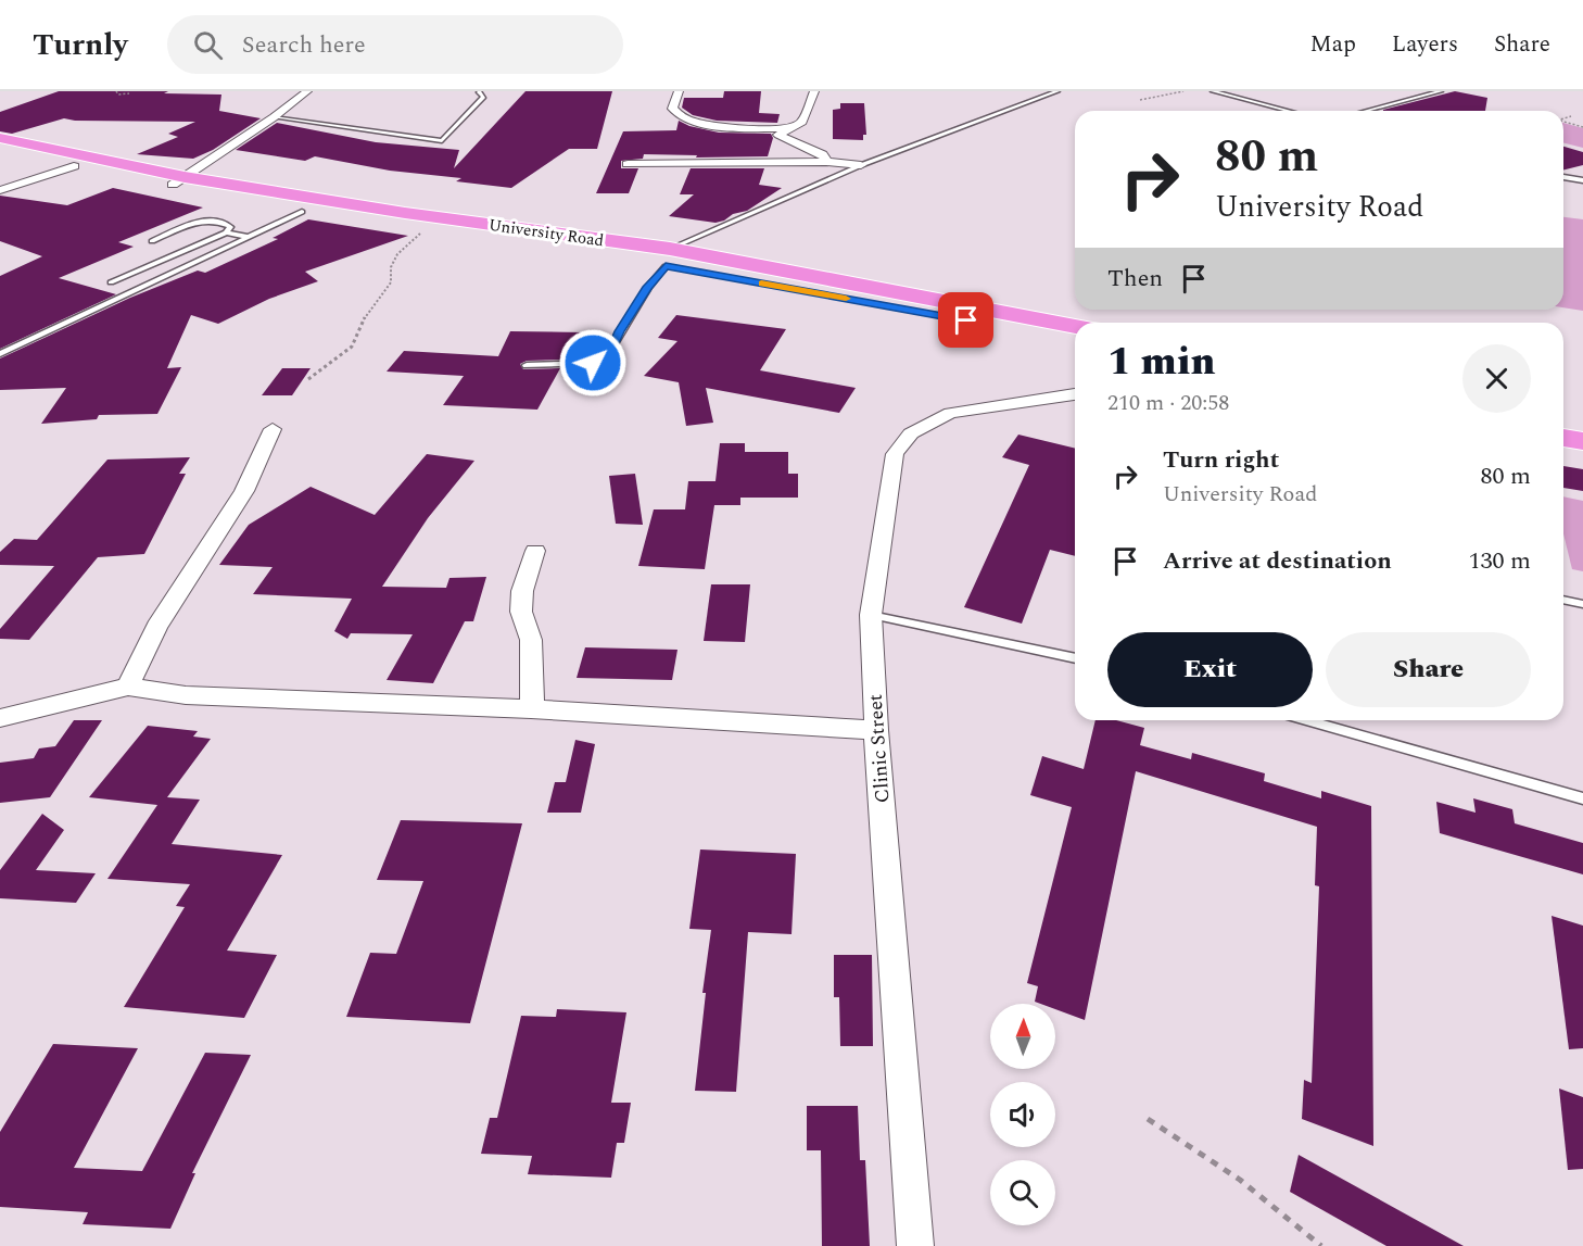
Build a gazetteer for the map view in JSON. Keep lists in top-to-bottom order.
{
  "streets": {
    "highway": ["University Road"],
    "street": ["Clinic Street"]
  },
  "north": "top",
  "page": {
    "header": "Turnly",
    "search": "Search here",
    "nav": ["Map", "Layers", "Share"],
    "turn": ["80 m", "University Road"],
    "then": "Then",
    "heading": ["1 min", "210 m · 20:58"],
    "list": [
      {
        "name": "Turn right",
        "note": "University Road",
        "value": "80 m"
      },
      {
        "name": "Arrive at destination",
        "value": "130 m"
      }
    ],
    "buttons": ["Exit", "Share"]
  }
}
